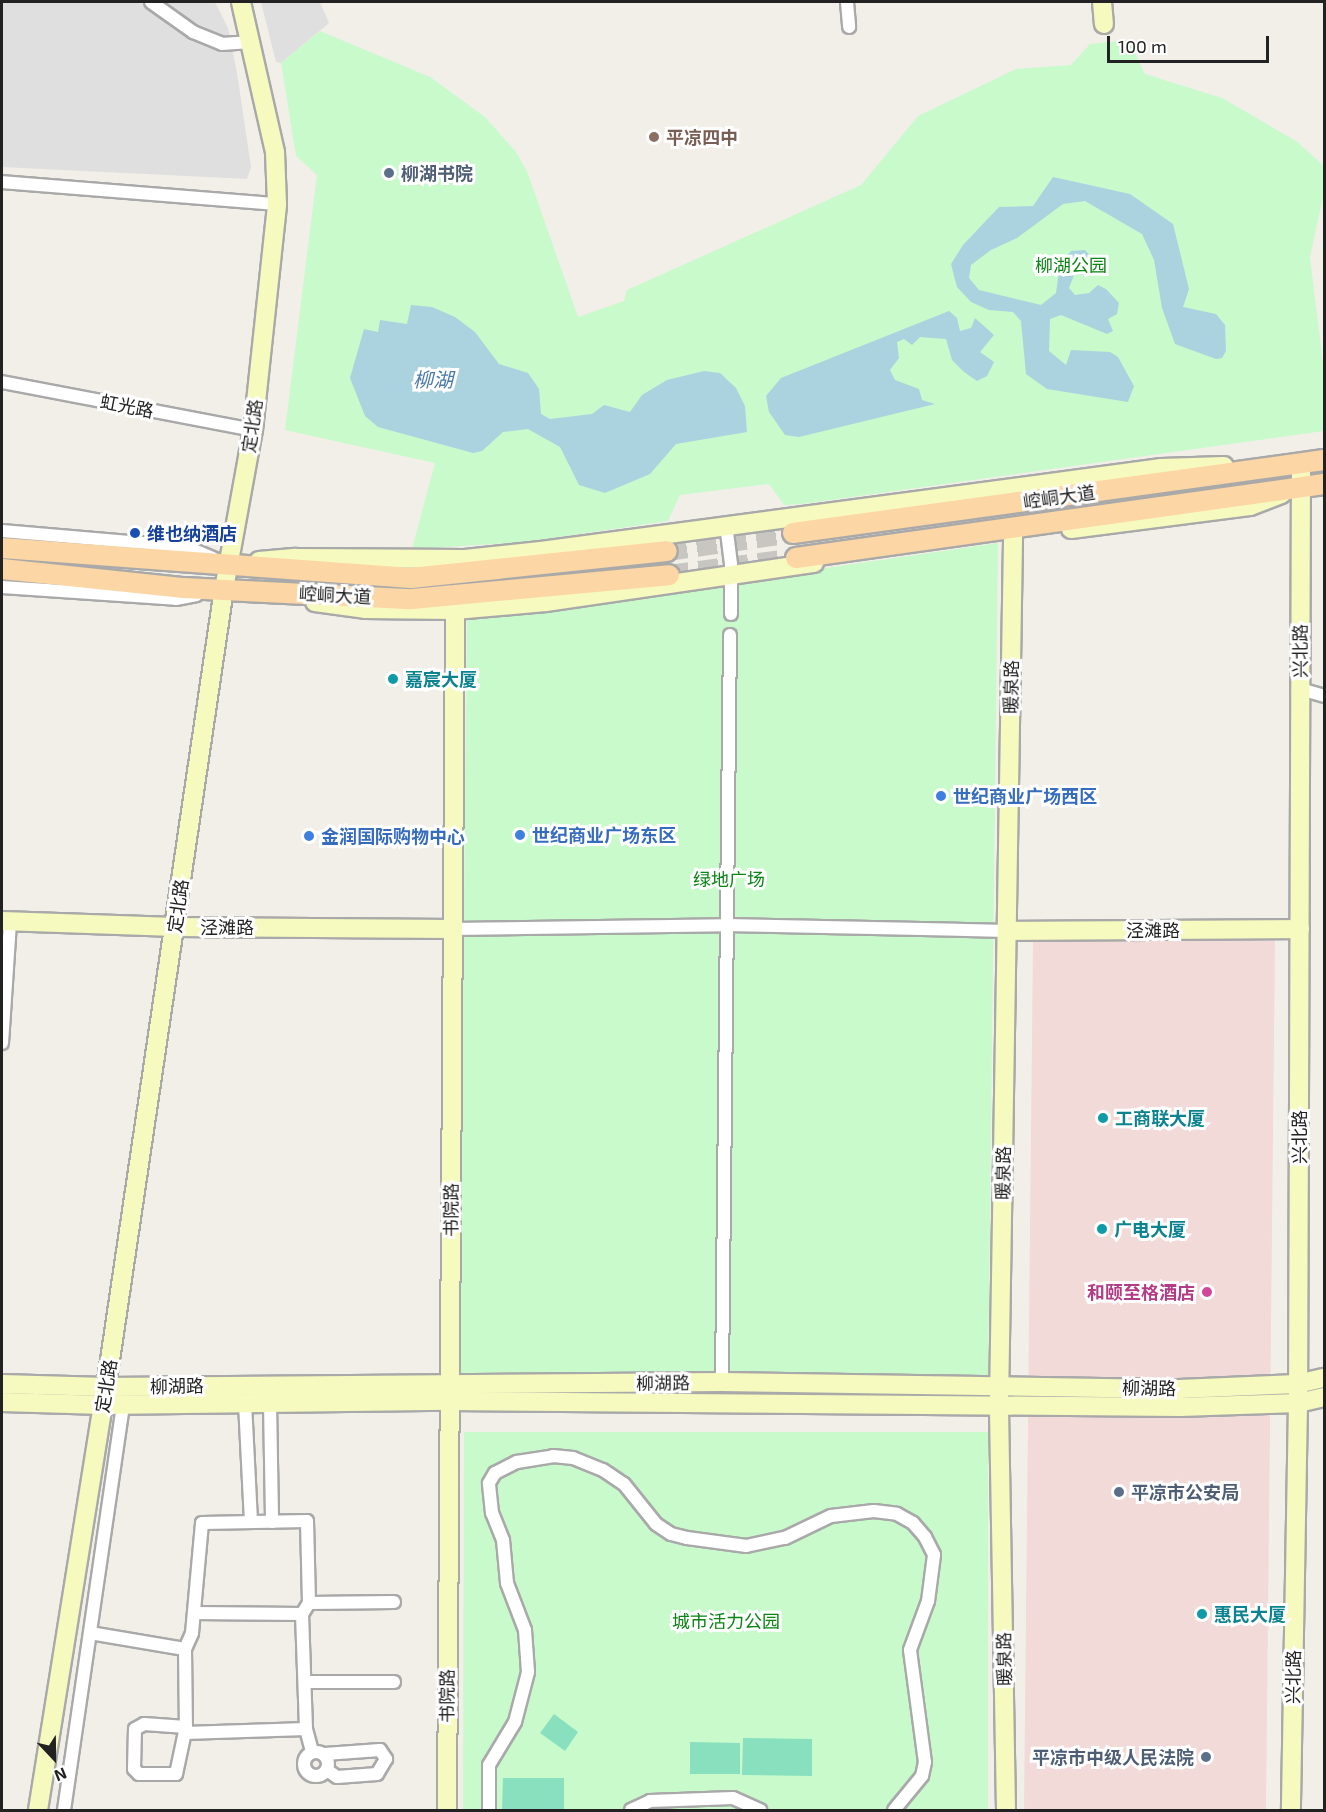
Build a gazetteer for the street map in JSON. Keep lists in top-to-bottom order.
{
  "streets": {
    "main road": ["崆峒大道"],
    "street": [
      "虹光路",
      "定北路",
      "兴北路",
      "暖泉路",
      "泾滩路",
      "书院路",
      "柳湖路"
    ]
  },
  "crossings": [
    ["虹光路", "定北路"],
    ["定北路", "崆峒大道"],
    ["定北路", "泾滩路"],
    ["定北路", "柳湖路"],
    ["崆峒大道", "兴北路"],
    ["兴北路", "泾滩路"],
    ["兴北路", "柳湖路"],
    ["暖泉路", "泾滩路"],
    ["暖泉路", "柳湖路"],
    ["泾滩路", "书院路"],
    ["书院路", "柳湖路"]
  ],
  "water": ["柳湖"],
  "parks": ["柳湖公园", "绿地广场", "城市活力公园"],
  "places": [
    "平凉四中",
    "柳湖书院",
    "维也纳酒店",
    "嘉宸大厦",
    "世纪商业广场西区",
    "世纪商业广场东区",
    "金润国际购物中心",
    "工商联大厦",
    "广电大厦",
    "和颐至格酒店",
    "平凉市公安局",
    "惠民大厦",
    "平凉市中级人民法院"
  ],
  "scale_bar": "100 m",
  "north": "bottom"
}
